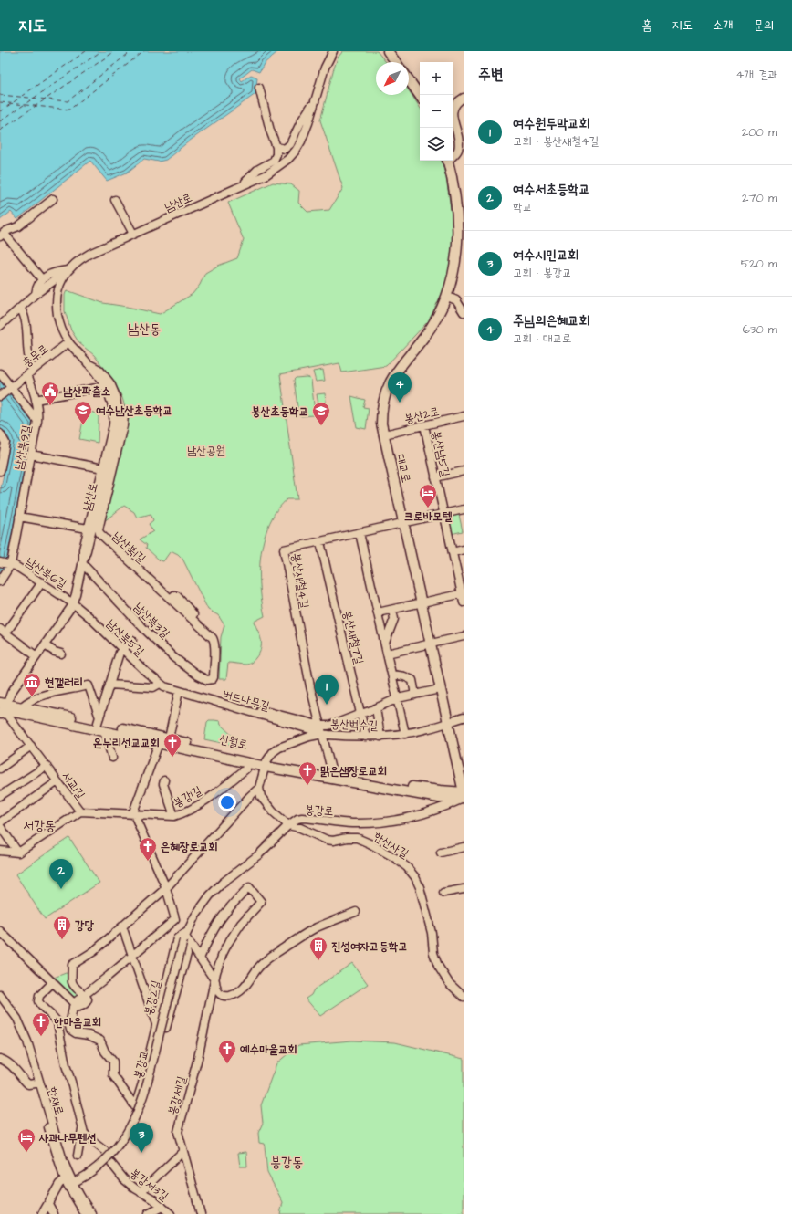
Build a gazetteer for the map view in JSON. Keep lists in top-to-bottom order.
{
  "streets": {
    "main road": ["대교로", "신월로"],
    "street": [
      "남산로",
      "충무로",
      "봉산2로",
      "남산북9길",
      "봉산남5길",
      "남산북1길",
      "남산북6길",
      "봉산새철4길",
      "남산북3길",
      "남산북5길",
      "봉산새철7길",
      "버드나무길",
      "봉산벅수길",
      "서교1길",
      "봉강1길",
      "봉강로",
      "한산사길",
      "봉강2길",
      "봉강교",
      "봉강서1길",
      "한재로",
      "봉강서3길"
    ]
  },
  "crossings": [
    ["남산로", "충무로"],
    ["남산로", "남산북1길"],
    ["남산로", "남산북6길"],
    ["남산로", "남산북3길"],
    ["남산로", "남산북5길"],
    ["남산로", "신월로"],
    ["남산로", "서교1길"],
    ["충무로", "남산북9길"],
    ["봉산2로", "봉산남5길"],
    ["봉산2로", "대교로"],
    ["남산북9길", "남산북6길"],
    ["봉산남5길", "봉산새철4길"],
    ["대교로", "봉산새철4길"],
    ["대교로", "봉산벅수길"],
    ["대교로", "신월로"],
    ["대교로", "봉강로"],
    ["남산북1길", "남산북3길"],
    ["남산북6길", "남산북5길"],
    ["봉산새철4길", "봉산새철7길"],
    ["봉산새철4길", "버드나무길"],
    ["봉산새철4길", "봉산벅수길"],
    ["남산북5길", "버드나무길"],
    ["봉산새철7길", "봉산벅수길"],
    ["버드나무길", "봉산벅수길"],
    ["봉산벅수길", "신월로"],
    ["신월로", "서교1길"],
    ["신월로", "봉강1길"],
    ["신월로", "봉강로"],
    ["서교1길", "봉강1길"],
    ["봉강로", "한산사길"],
    ["봉강로", "봉강2길"],
    ["봉강로", "봉강교"],
    ["봉강2길", "봉강교"],
    ["봉강교", "한재로"]
  ],
  "districts": ["남산동", "서강동", "봉강동"],
  "parks": ["남산공원"],
  "places": {
    "public building": ["남산파출소"],
    "school or university": ["여수남산초등학교", "봉산초등학교"],
    "hotel": ["크로바모텔", "사과나무펜션"],
    "museum": ["현갤러리"],
    "church": [
      "온누리선교교회",
      "맑은샘장로교회",
      "은혜장로교회",
      "한마음교회",
      "예수마을교회"
    ],
    "building": ["강당", "진성여자고등학교"]
  },
  "north": "bottom left",
  "page": {
    "header": "지도",
    "nav": [
      "홈",
      "지도",
      "소개",
      "문의"
    ],
    "heading": ["주변", "4개 결과"],
    "map_buttons": ["+", "−"],
    "list": [
      {
        "mark": "1",
        "name": "여수원두막교회",
        "note": "교회 · 봉산새철4길",
        "value": "200 m"
      },
      {
        "mark": "2",
        "name": "여수서초등학교",
        "note": "학교",
        "value": "270 m"
      },
      {
        "mark": "3",
        "name": "여수시민교회",
        "note": "교회 · 봉강교",
        "value": "520 m"
      },
      {
        "mark": "4",
        "name": "주님의은혜교회",
        "note": "교회 · 대교로",
        "value": "630 m"
      }
    ],
    "pins": [
      "4",
      "1",
      "2",
      "3"
    ]
  }
}
